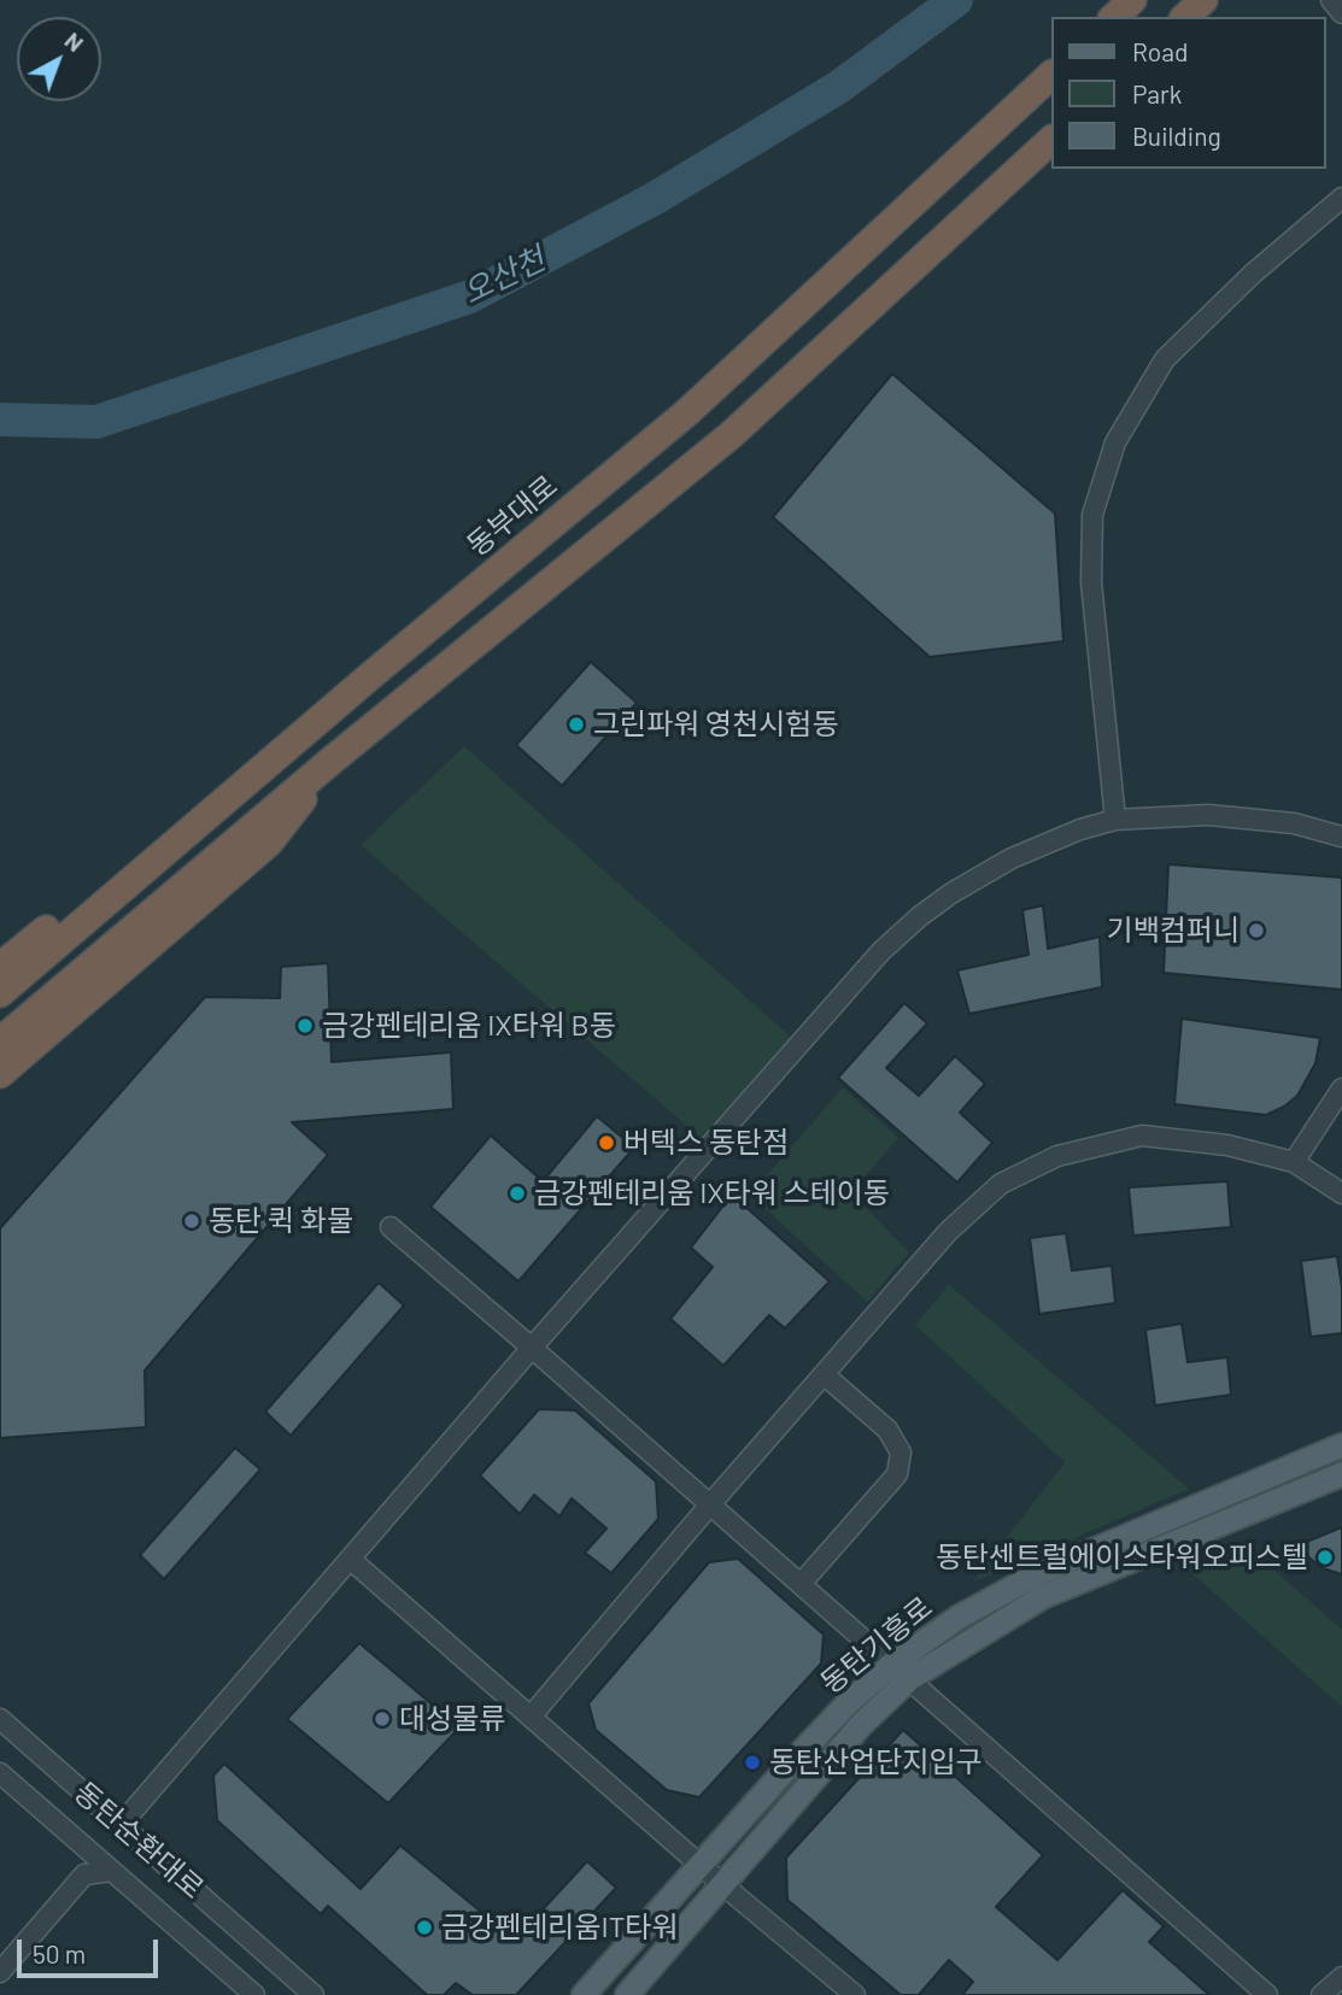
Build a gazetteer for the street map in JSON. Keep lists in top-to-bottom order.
{
  "streets": {
    "highway": ["동부대로"],
    "main road": ["동탄기흥로"],
    "street": ["동탄순환대로"]
  },
  "water": ["오산천"],
  "places": [
    "그린파워 영천시험동",
    "기백컴퍼니",
    "금강펜테리움 IX타워 B동",
    "버텍스 동탄점",
    "금강펜테리움 IX타워 스테이동",
    "동탄 퀵 화물",
    "동탄센트럴에이스타워오피스텔",
    "대성물류",
    "동탄산업단지입구",
    "금강펜테리움IT타워"
  ],
  "legend": ["Road", "Park", "Building"],
  "scale_bar": "50 m",
  "north": "top right"
}
